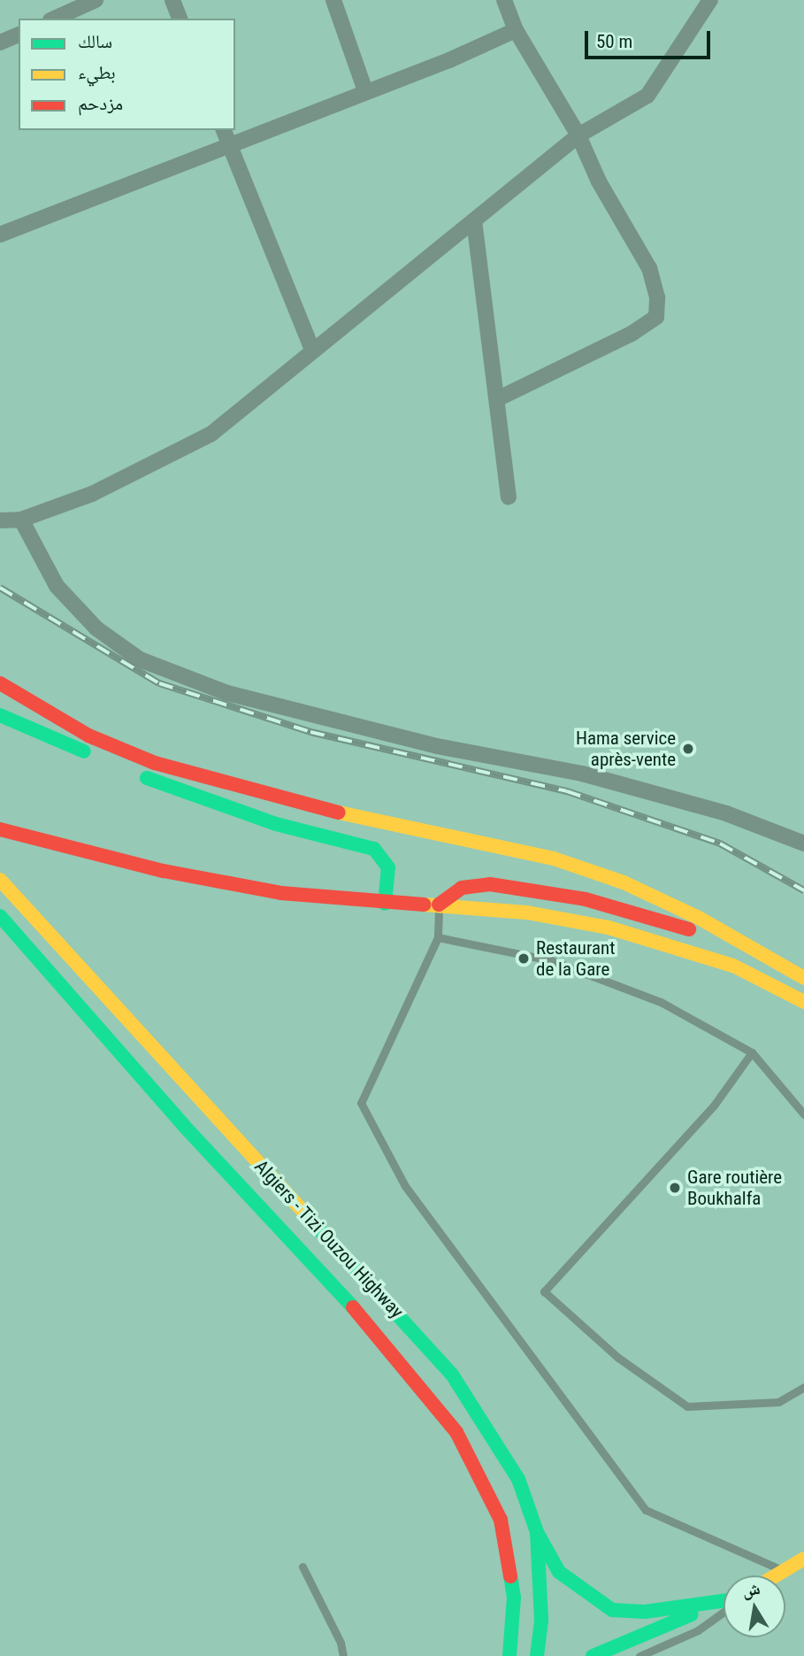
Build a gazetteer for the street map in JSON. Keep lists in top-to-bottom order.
{
  "streets": {
    "main road": ["Algiers - Tizi Ouzou Highway"]
  },
  "places": ["Hama service après-vente", "Restaurant de la Gare", "Gare routière Boukhalfa"],
  "legend": ["سالك", "بطيء", "مزدحم"],
  "scale_bar": "50 m",
  "north": "top"
}
